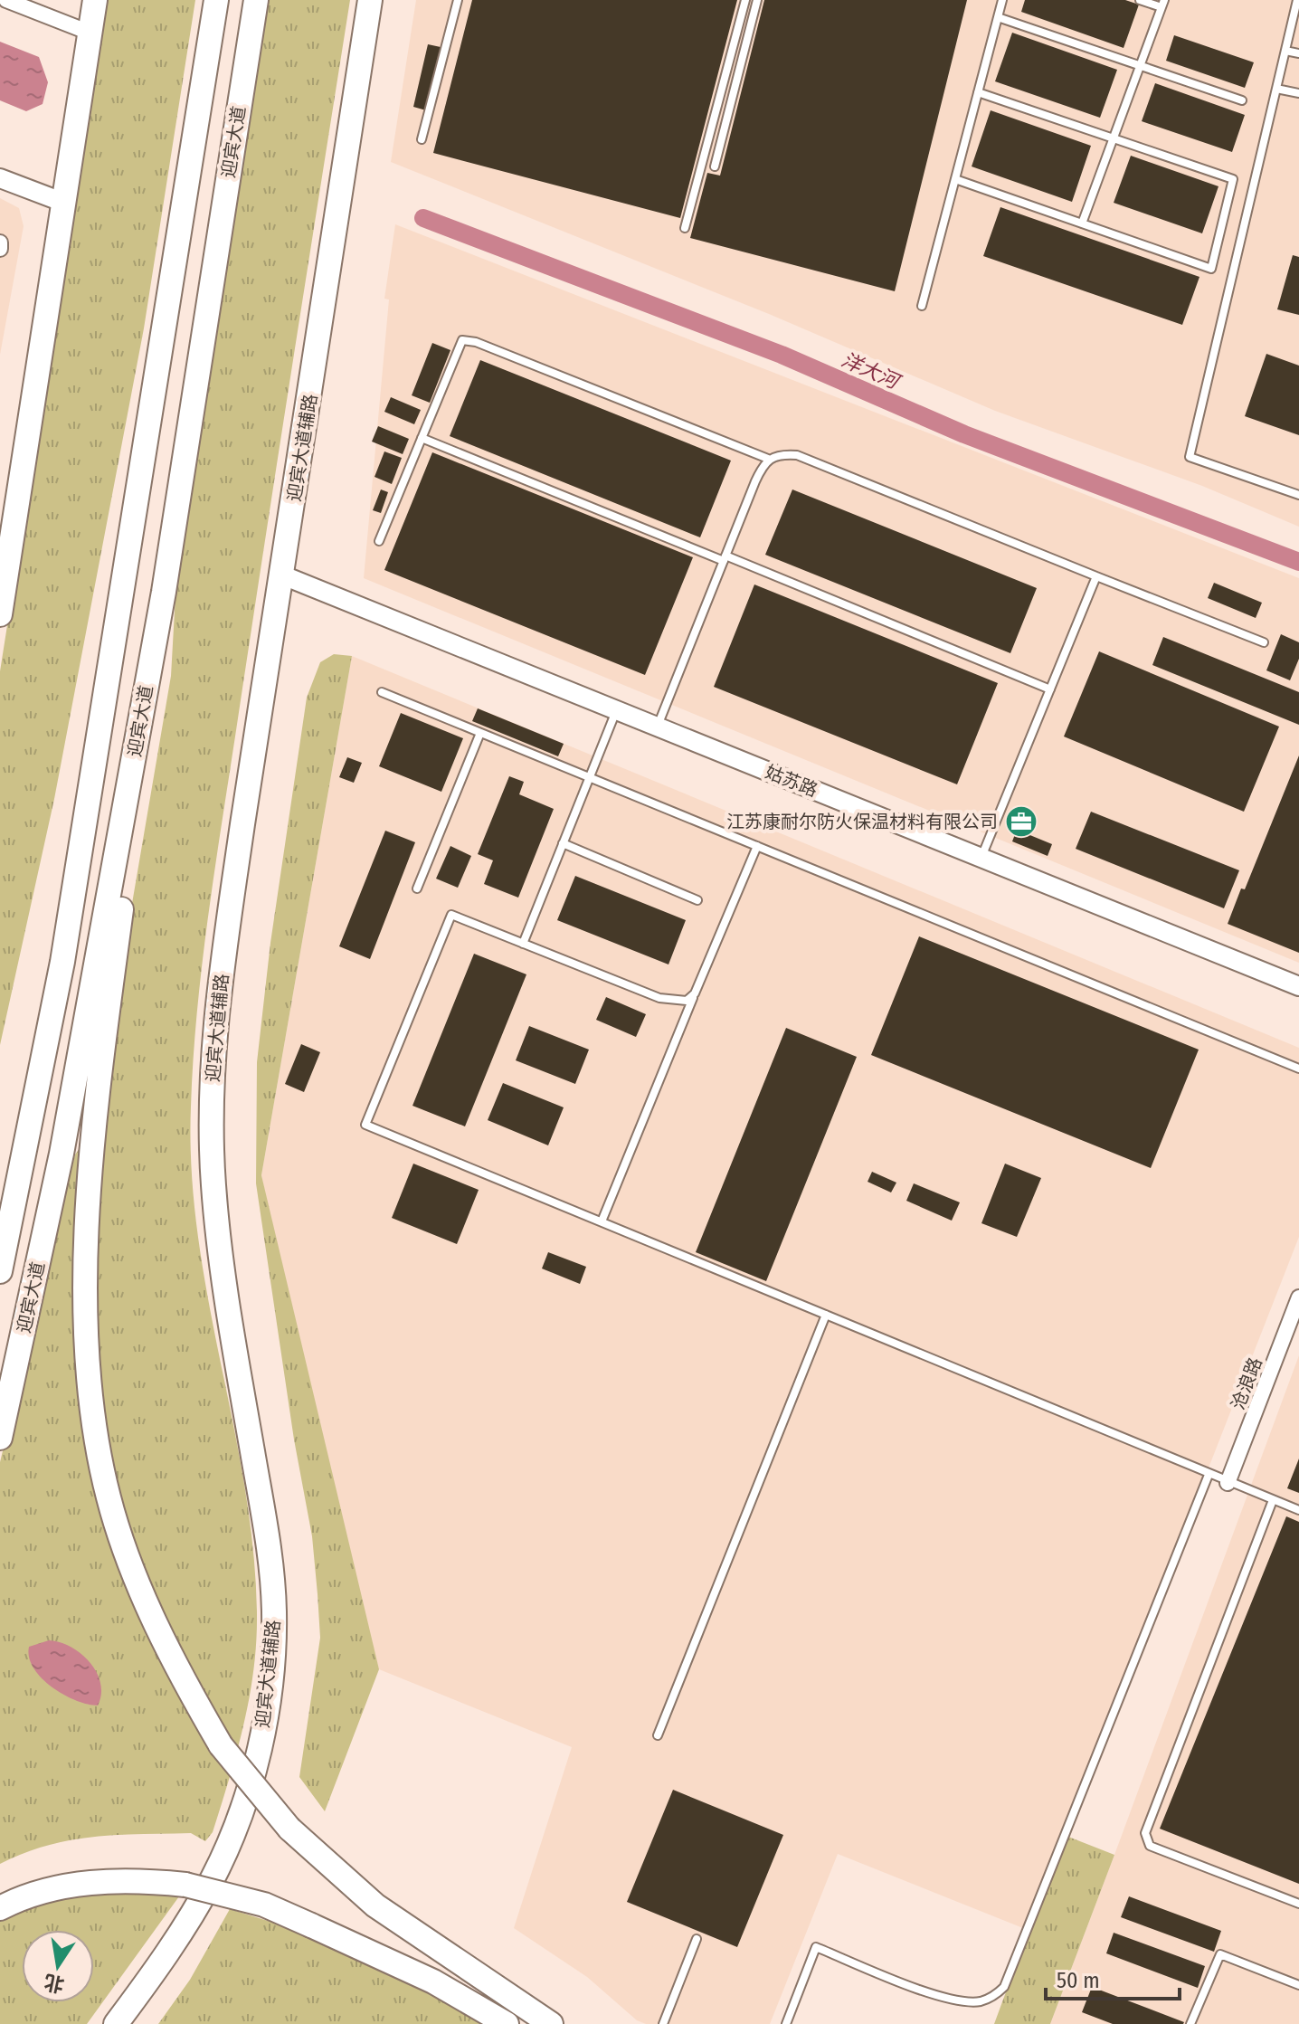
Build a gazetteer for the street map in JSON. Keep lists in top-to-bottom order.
{
  "streets": {
    "main road": ["迎宾大道", "迎宾大道辅路"],
    "street": ["姑苏路", "沧浪路"]
  },
  "crossings": [
    ["迎宾大道辅路", "姑苏路"]
  ],
  "water": ["洋大河"],
  "places": {
    "office": ["江苏康耐尔防火保温材料有限公司"]
  },
  "scale_bar": "50 m",
  "north": "bottom"
}
